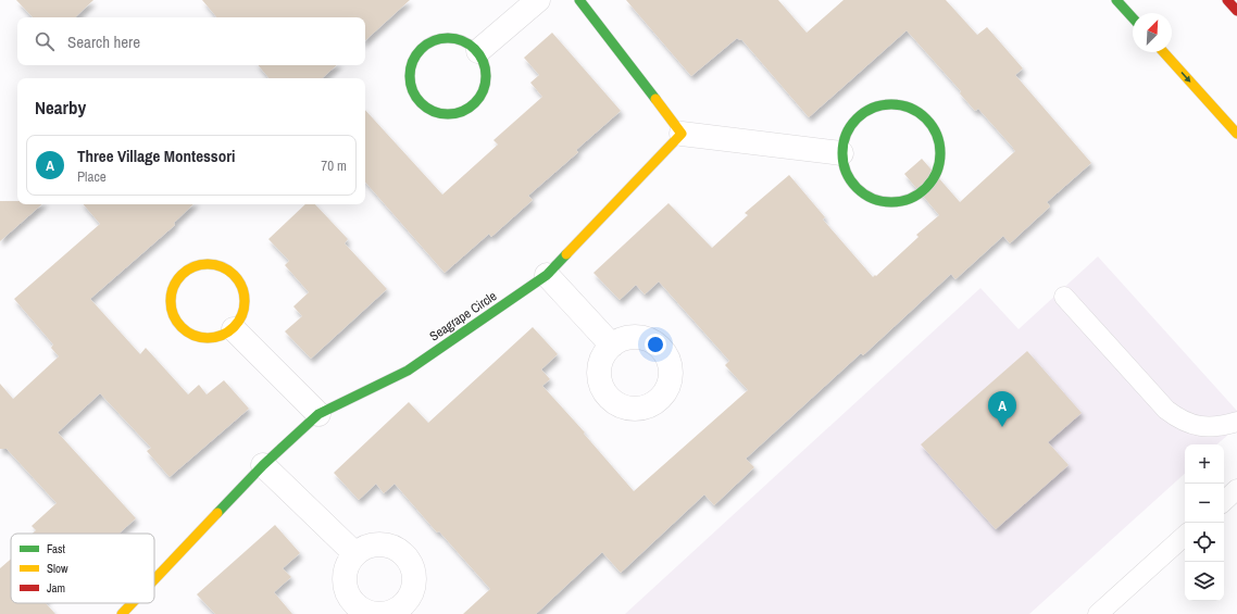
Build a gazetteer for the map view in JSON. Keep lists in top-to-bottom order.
{
  "streets": {
    "street": ["Seagrape Circle"]
  },
  "legend": ["Fast", "Slow", "Jam"],
  "north": "top right",
  "page": {
    "search": "Search here",
    "heading": "Nearby",
    "list": [
      {
        "mark": "A",
        "name": "Three Village Montessori",
        "note": "Place",
        "value": "70 m"
      }
    ],
    "pins": "A",
    "map_buttons": ["+", "−"]
  }
}
